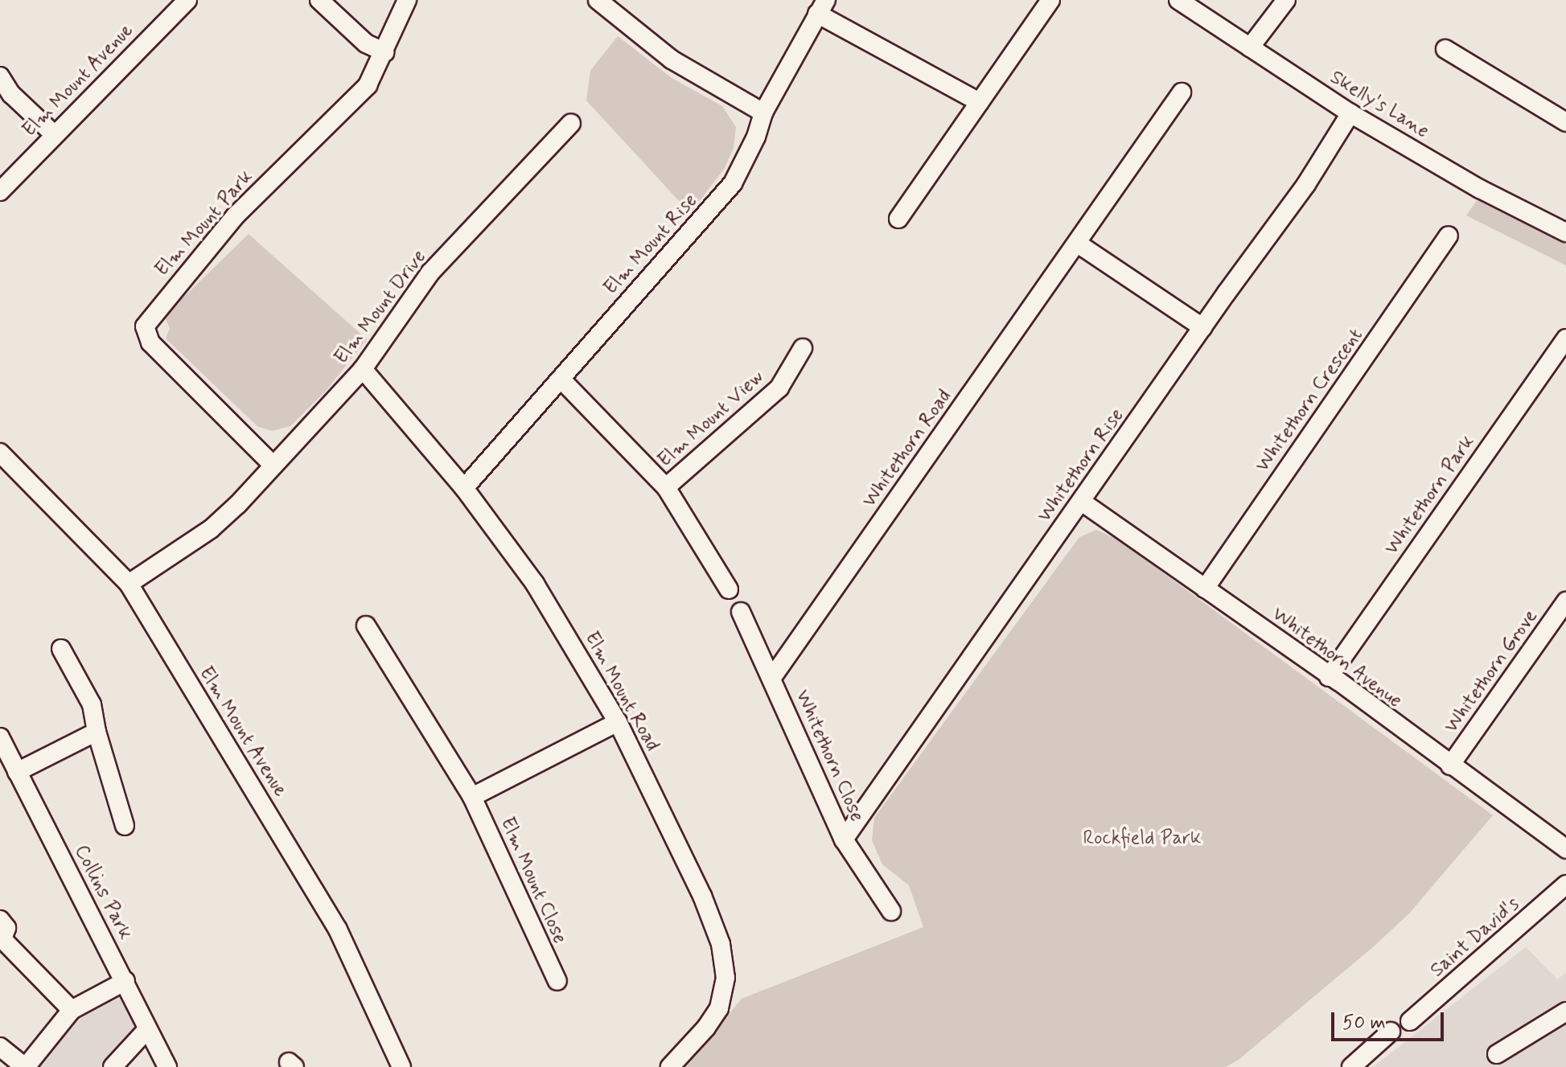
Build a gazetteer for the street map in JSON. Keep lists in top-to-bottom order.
{
  "streets": {
    "street": [
      "Elm Mount Avenue",
      "Skelly's Lane",
      "Elm Mount Park",
      "Elm Mount Rise",
      "Elm Mount Drive",
      "Whitethorn Crescent",
      "Elm Mount View",
      "Whitethorn Road",
      "Whitethorn Rise",
      "Whitethorn Park",
      "Whitethorn Avenue",
      "Whitethorn Grove",
      "Elm Mount Road",
      "Whitethorn Close",
      "Elm Mount Close",
      "Collins Park",
      "Saint David's"
    ]
  },
  "crossings": [
    ["Elm Mount Avenue", "Elm Mount Drive"],
    ["Skelly's Lane", "Whitethorn Rise"],
    ["Elm Mount Park", "Elm Mount Drive"],
    ["Elm Mount Rise", "Elm Mount View"],
    ["Elm Mount Rise", "Elm Mount Road"],
    ["Elm Mount Drive", "Elm Mount Road"],
    ["Whitethorn Crescent", "Whitethorn Avenue"],
    ["Whitethorn Road", "Whitethorn Close"],
    ["Whitethorn Rise", "Whitethorn Avenue"],
    ["Whitethorn Rise", "Whitethorn Close"],
    ["Whitethorn Park", "Whitethorn Avenue"],
    ["Whitethorn Avenue", "Whitethorn Grove"]
  ],
  "parks": ["Rockfield Park"],
  "scale_bar": "50 m"
}
